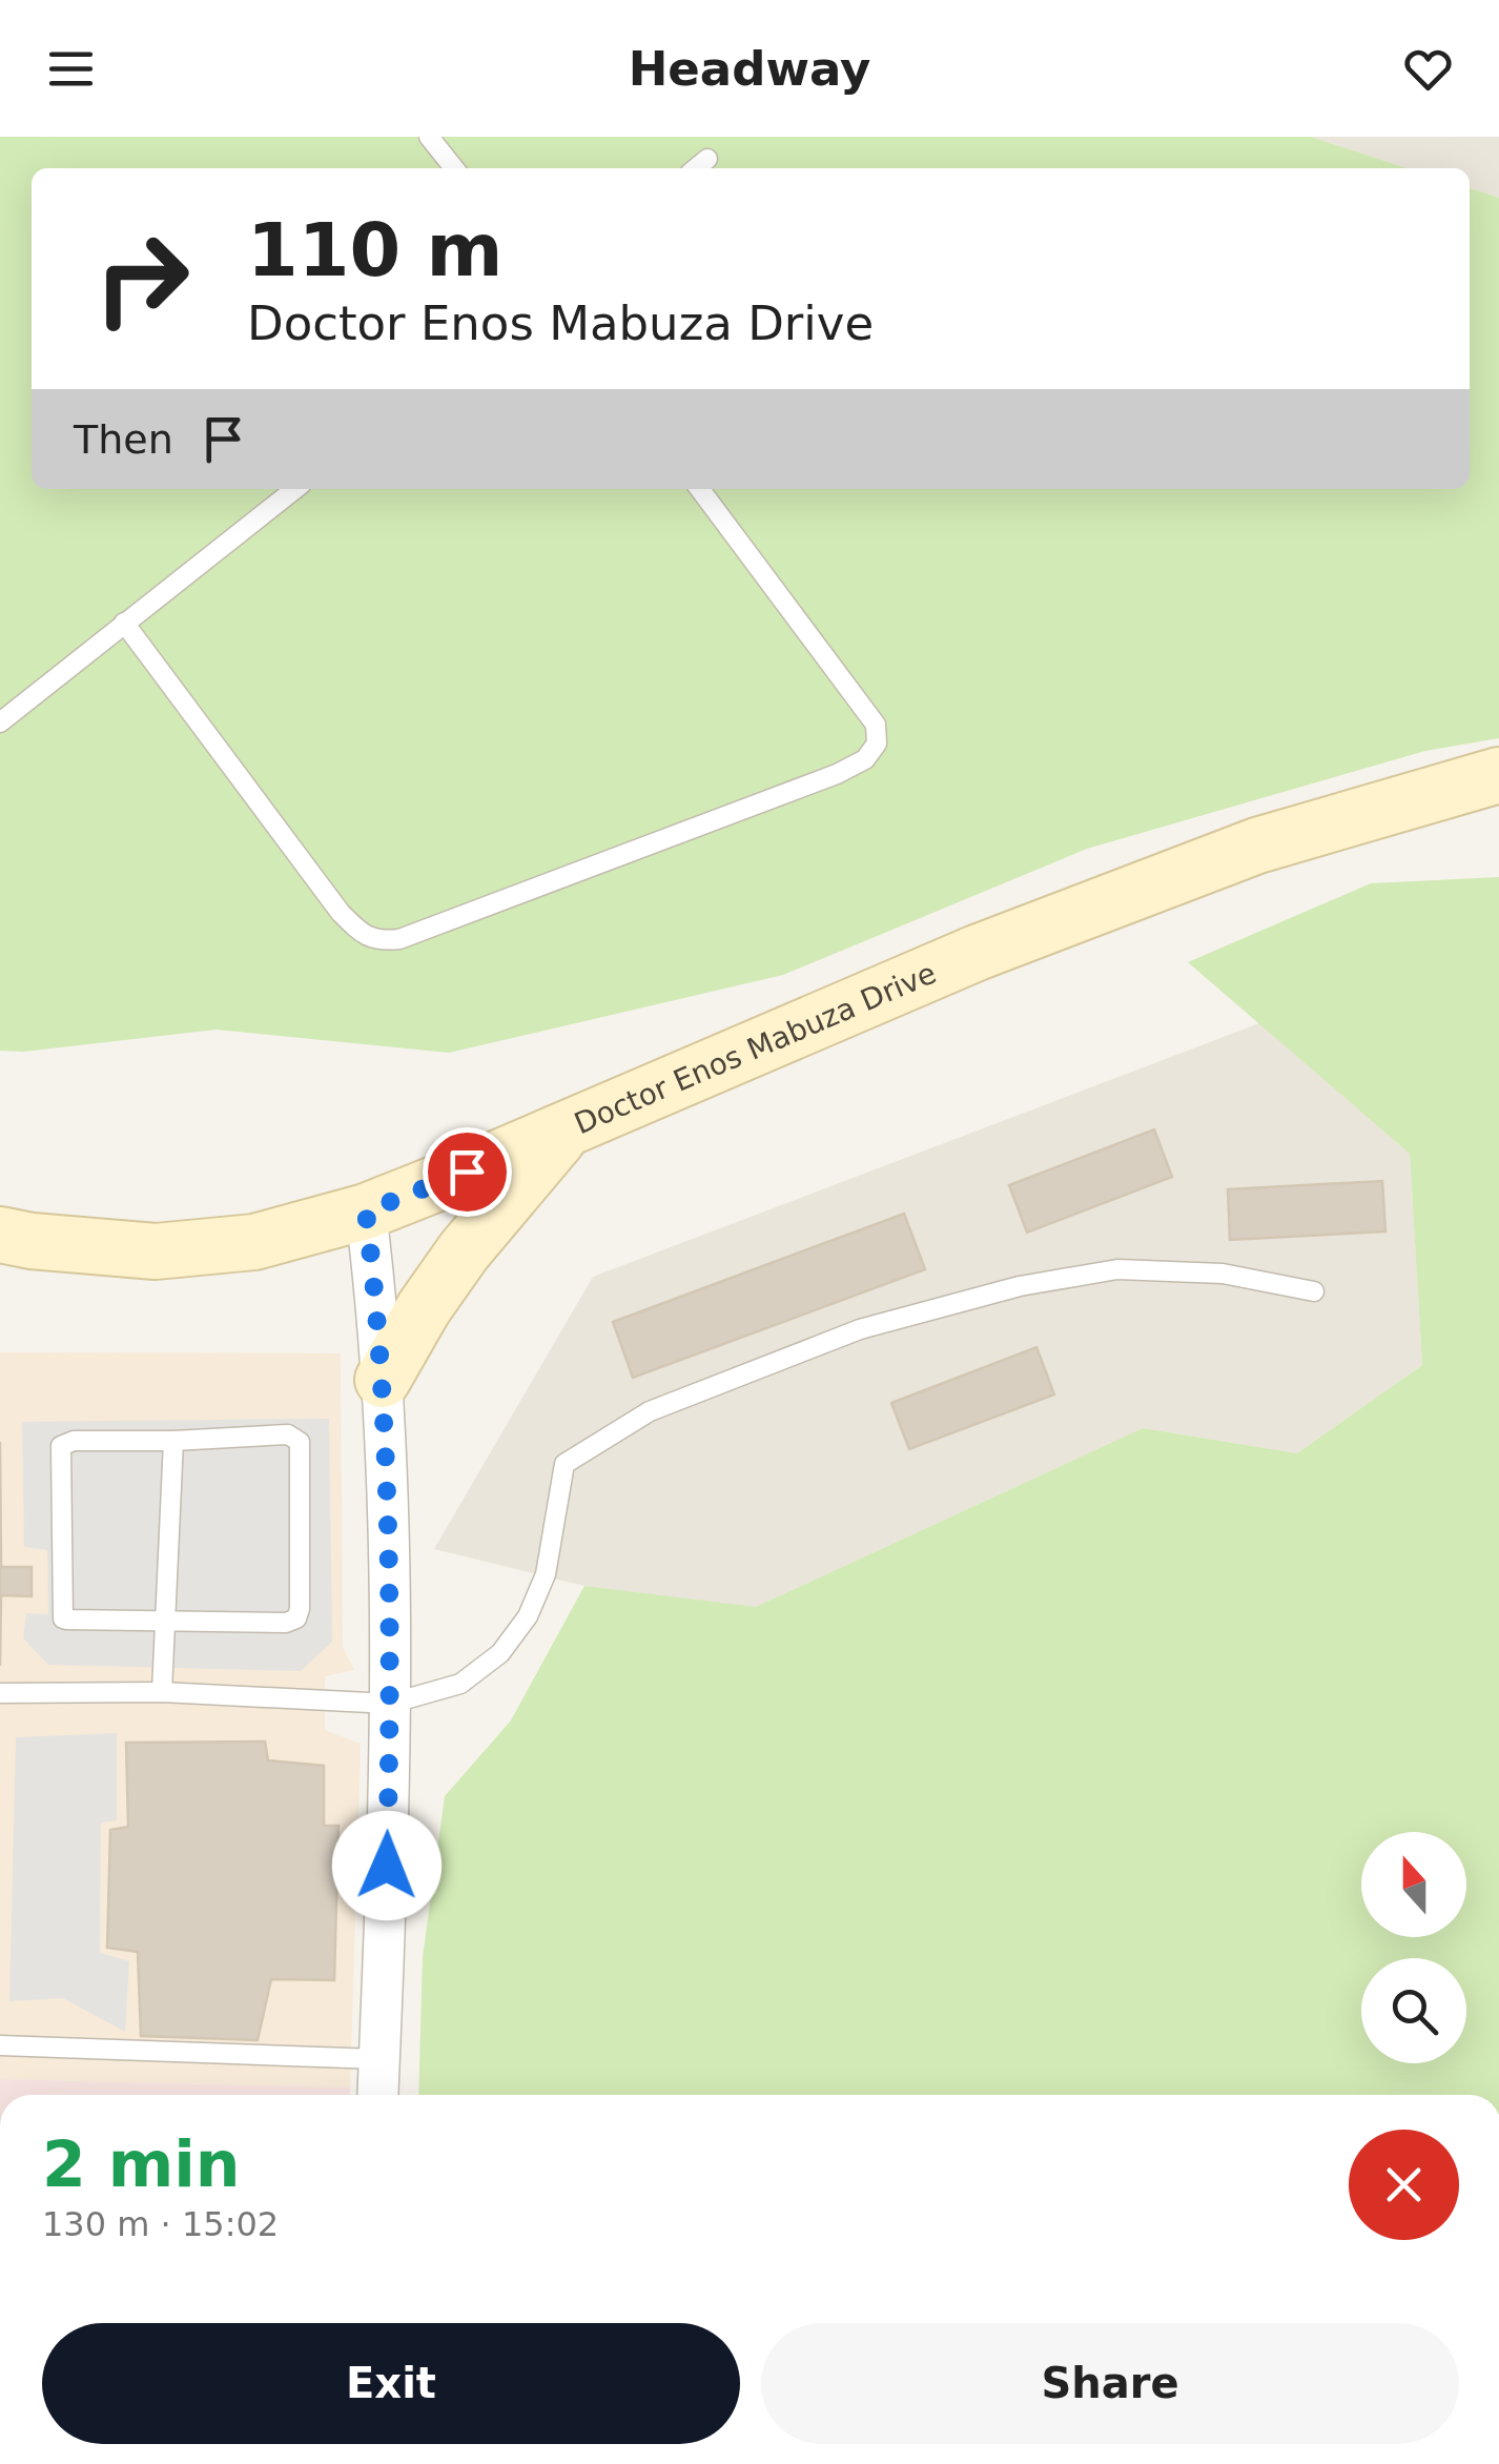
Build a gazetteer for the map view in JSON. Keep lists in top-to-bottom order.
{
  "streets": {
    "main road": ["Doctor Enos Mabuza Drive"]
  },
  "north": "top",
  "page": {
    "header": "Headway",
    "turn": ["110 m", "Doctor Enos Mabuza Drive"],
    "then": "Then",
    "heading": ["2 min", "130 m · 15:02"],
    "buttons": ["Exit", "Share"]
  }
}
